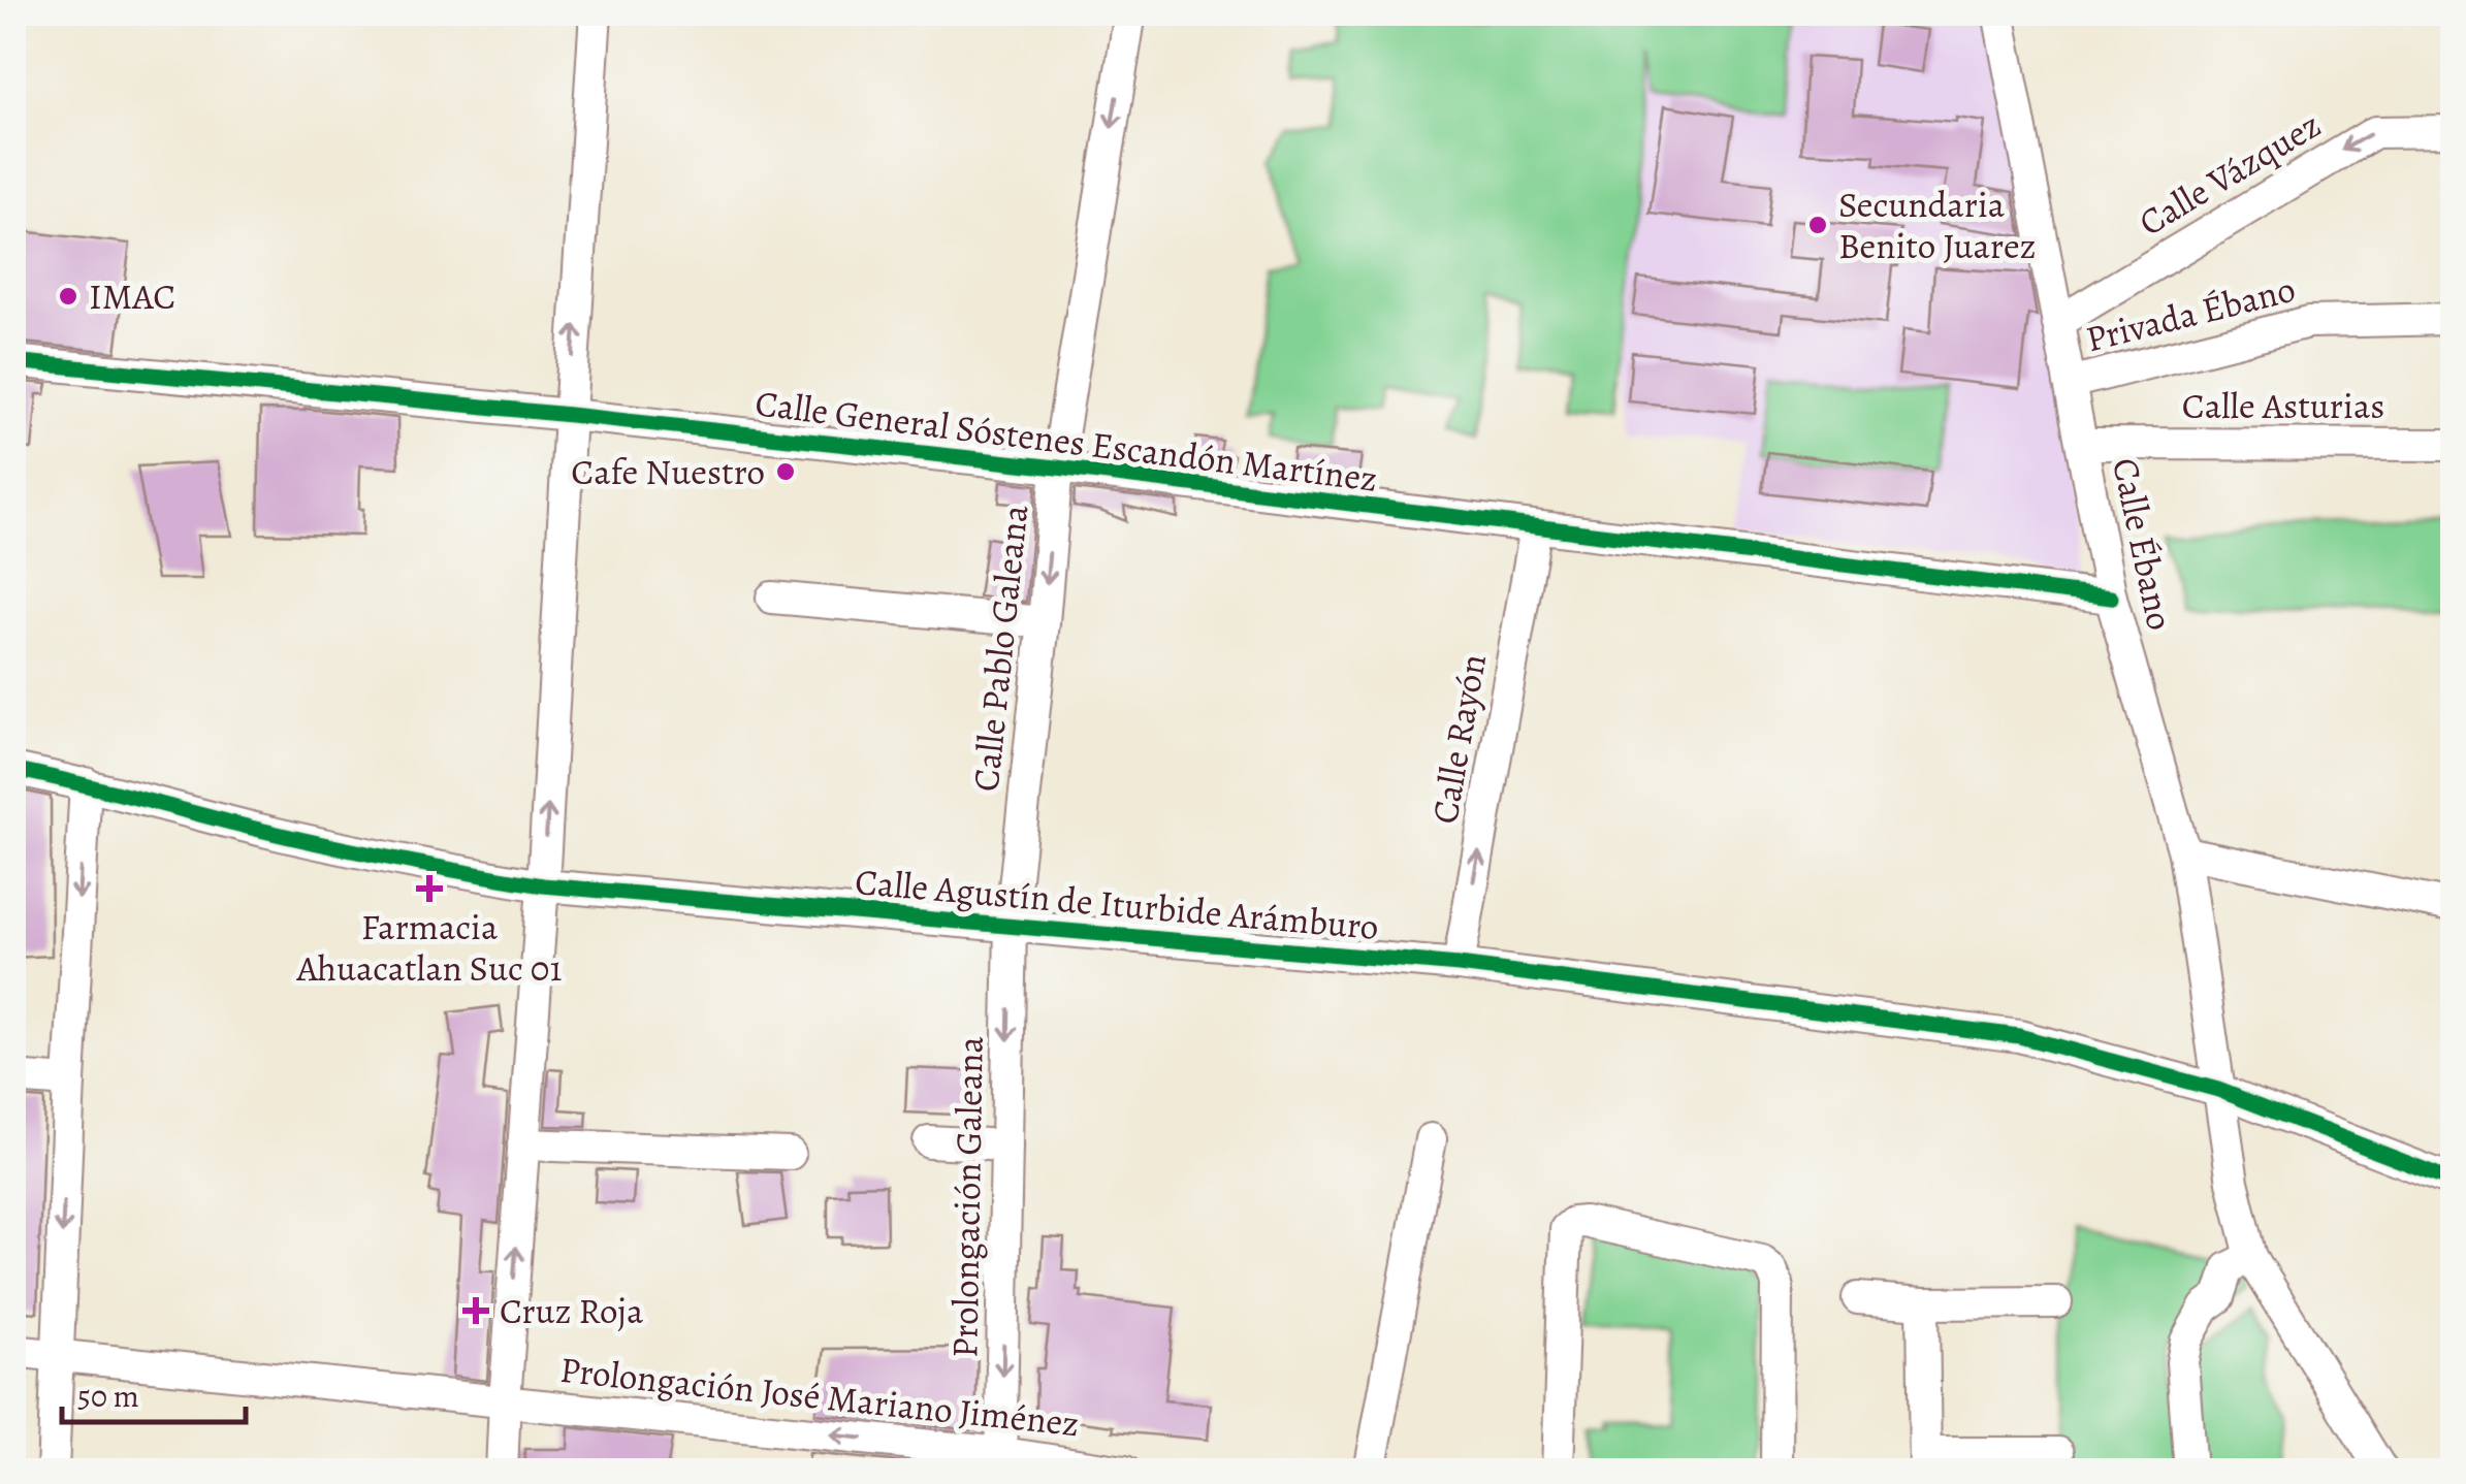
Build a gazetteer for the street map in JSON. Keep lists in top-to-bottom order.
{
  "streets": {
    "street": [
      "Calle Vázquez",
      "Privada Ébano",
      "Calle Asturias",
      "Calle General Sóstenes Escandón Martínez",
      "Calle Ébano",
      "Calle Pablo Galeana",
      "Calle Rayón",
      "Calle Agustín de Iturbide Arámburo",
      "Prolongación Galeana",
      "Prolongación José Mariano Jiménez"
    ]
  },
  "crossings": [
    ["Calle Vázquez", "Calle Ébano"],
    ["Privada Ébano", "Calle Ébano"],
    ["Calle Asturias", "Calle Ébano"],
    ["Calle General Sóstenes Escandón Martínez", "Calle Ébano"],
    ["Calle General Sóstenes Escandón Martínez", "Calle Pablo Galeana"],
    ["Calle General Sóstenes Escandón Martínez", "Calle Rayón"],
    ["Calle Ébano", "Calle Agustín de Iturbide Arámburo"],
    ["Calle Pablo Galeana", "Calle Agustín de Iturbide Arámburo"],
    ["Calle Pablo Galeana", "Prolongación Galeana"],
    ["Calle Rayón", "Calle Agustín de Iturbide Arámburo"],
    ["Calle Agustín de Iturbide Arámburo", "Prolongación Galeana"],
    ["Prolongación Galeana", "Prolongación José Mariano Jiménez"]
  ],
  "one_way": [
    "Calle Vázquez",
    "Calle Pablo Galeana",
    "Calle Rayón",
    "Prolongación Galeana"
  ],
  "places": {
    "other": ["Secundaria Benito Juarez", "IMAC", "Cafe Nuestro"],
    "health": ["Farmacia Ahuacatlan Suc 01", "Cruz Roja"]
  },
  "scale_bar": "50 m"
}
